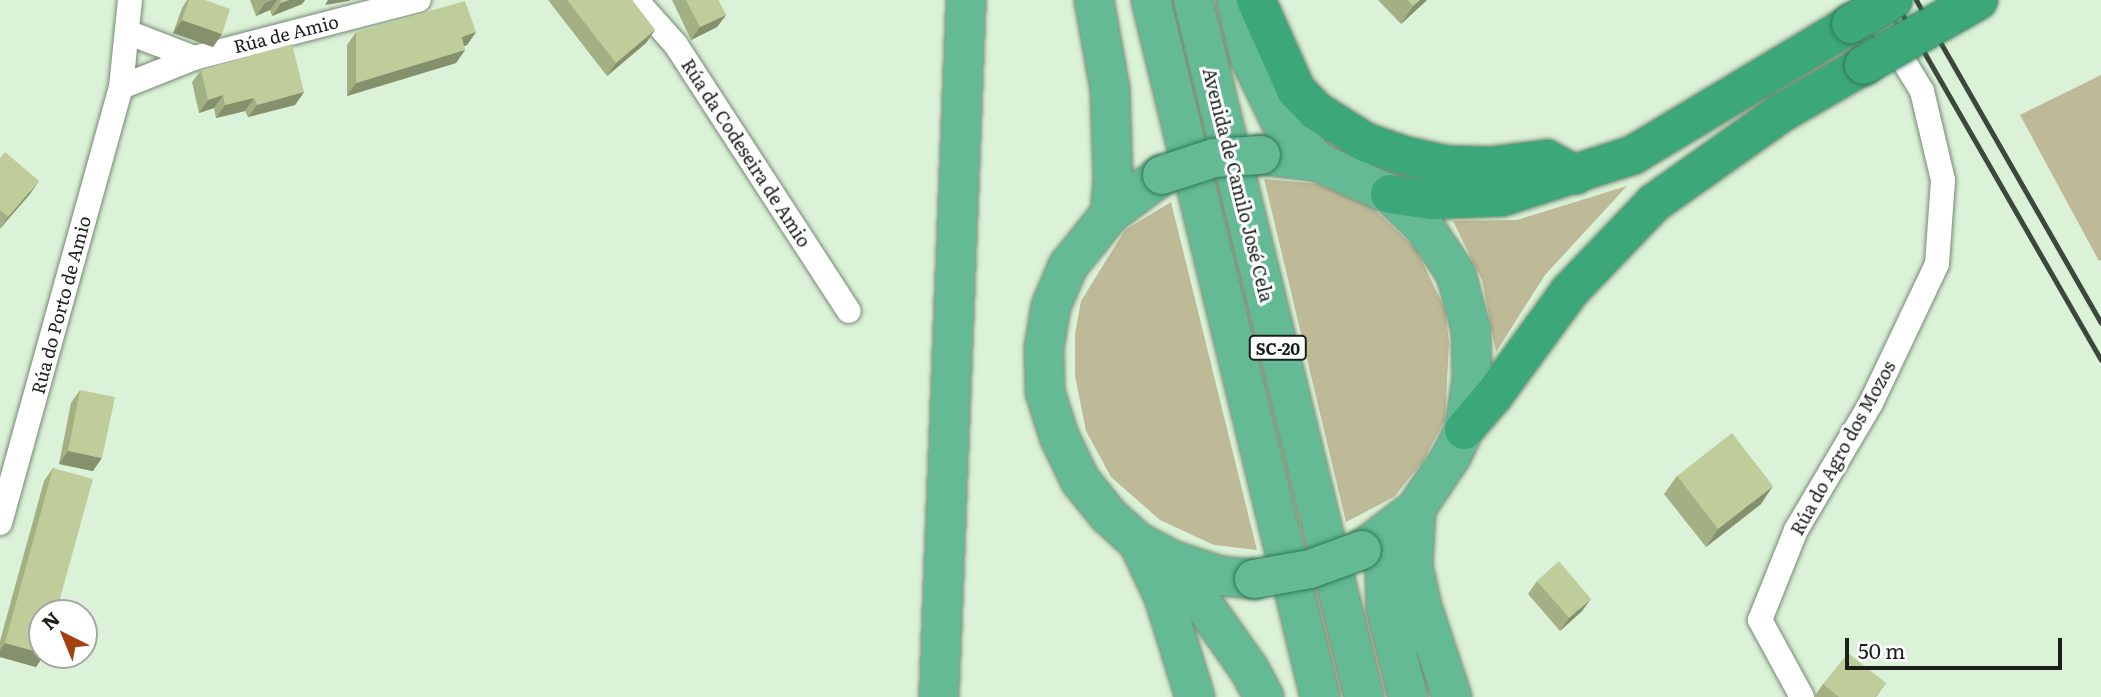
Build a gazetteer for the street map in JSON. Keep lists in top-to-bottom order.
{
  "streets": {
    "highway": ["Avenida de Camilo José Cela", "SC-20"],
    "street": [
      "Rúa de Amio",
      "Rúa da Codeseira de Amio",
      "Rúa do Porto de Amio",
      "Rúa do Agro dos Mozos"
    ]
  },
  "crossings": [
    ["Rúa de Amio", "Rúa do Porto de Amio"]
  ],
  "scale_bar": "50 m",
  "north": "top left"
}
